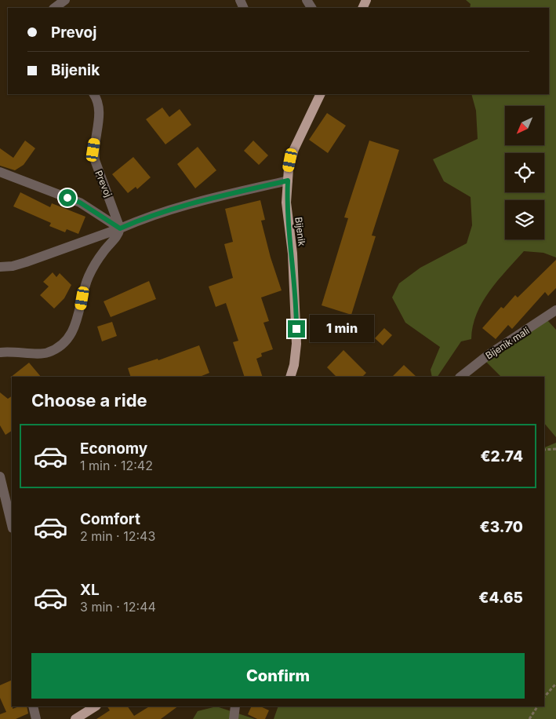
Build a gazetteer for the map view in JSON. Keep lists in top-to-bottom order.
{
  "streets": {
    "main road": ["Bijenik"],
    "street": ["Prevoj", "Bijenik mali"]
  },
  "north": "bottom left",
  "page": {
    "banner": ["Prevoj", "Bijenik"],
    "bubble": "1 min",
    "heading": "Choose a ride",
    "list": [
      {
        "name": "Economy",
        "note": "1 min · 12:42",
        "value": "€2.74"
      },
      {
        "name": "Comfort",
        "note": "2 min · 12:43",
        "value": "€3.70"
      },
      {
        "name": "XL",
        "note": "3 min · 12:44",
        "value": "€4.65"
      }
    ],
    "buttons": "Confirm"
  }
}
